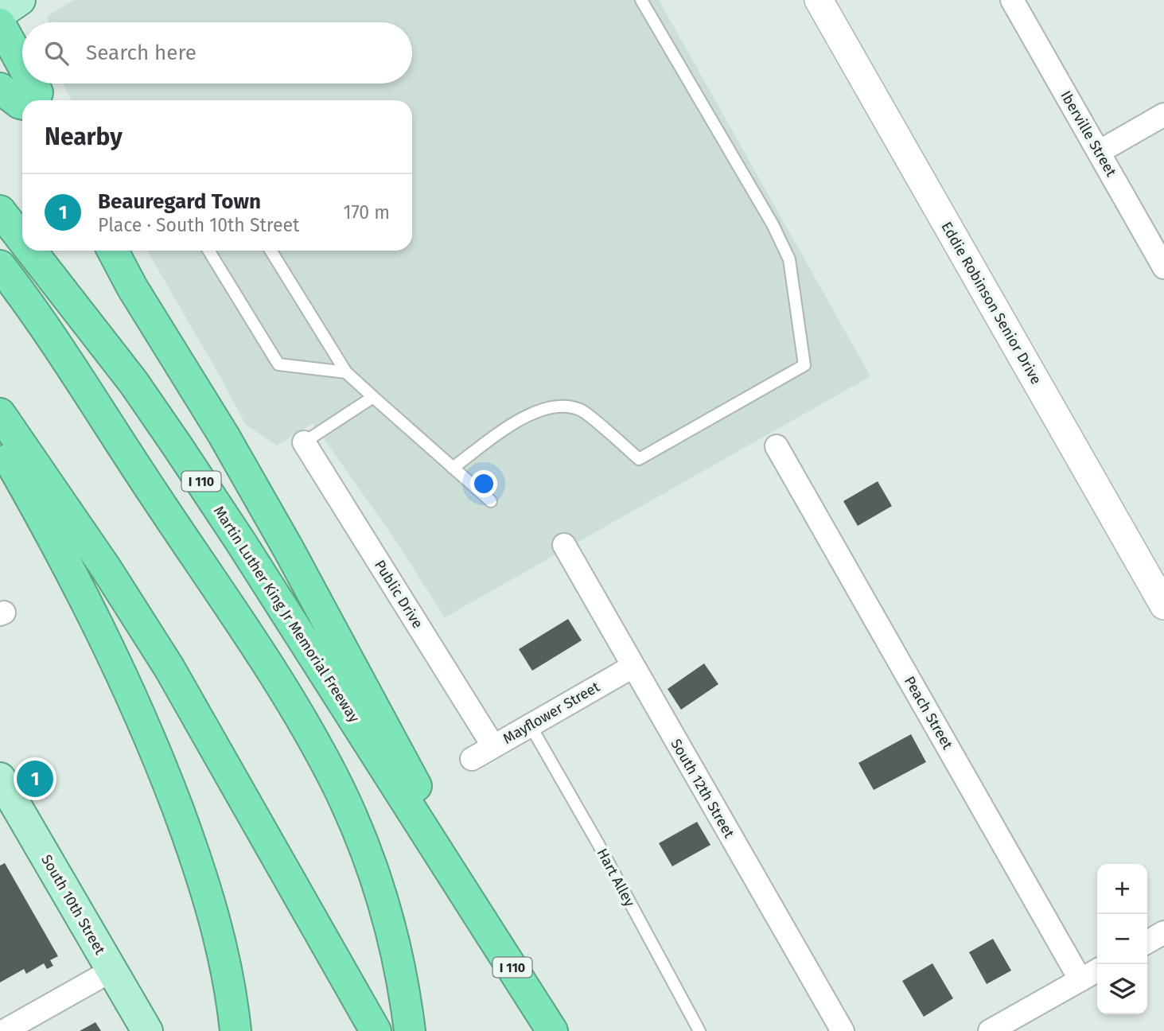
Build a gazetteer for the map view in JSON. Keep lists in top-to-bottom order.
{
  "streets": {
    "highway": ["I 110", "Martin Luther King Jr Memorial Freeway"],
    "main road": ["South 10th Street"],
    "street": [
      "Iberville Street",
      "Eddie Robinson Senior Drive",
      "Public Drive",
      "Mayflower Street",
      "Peach Street",
      "South 12th Street"
    ],
    "lane": ["Hart Alley"]
  },
  "crossings": [
    ["I 110", "Martin Luther King Jr Memorial Freeway"],
    ["Public Drive", "Mayflower Street"],
    ["Mayflower Street", "South 12th Street"],
    ["Mayflower Street", "Hart Alley"]
  ],
  "page": {
    "search": "Search here",
    "heading": "Nearby",
    "list": [
      {
        "mark": "1",
        "name": "Beauregard Town",
        "note": "Place · South 10th Street",
        "value": "170 m"
      }
    ],
    "pins": "1",
    "map_buttons": ["+", "−"]
  }
}
